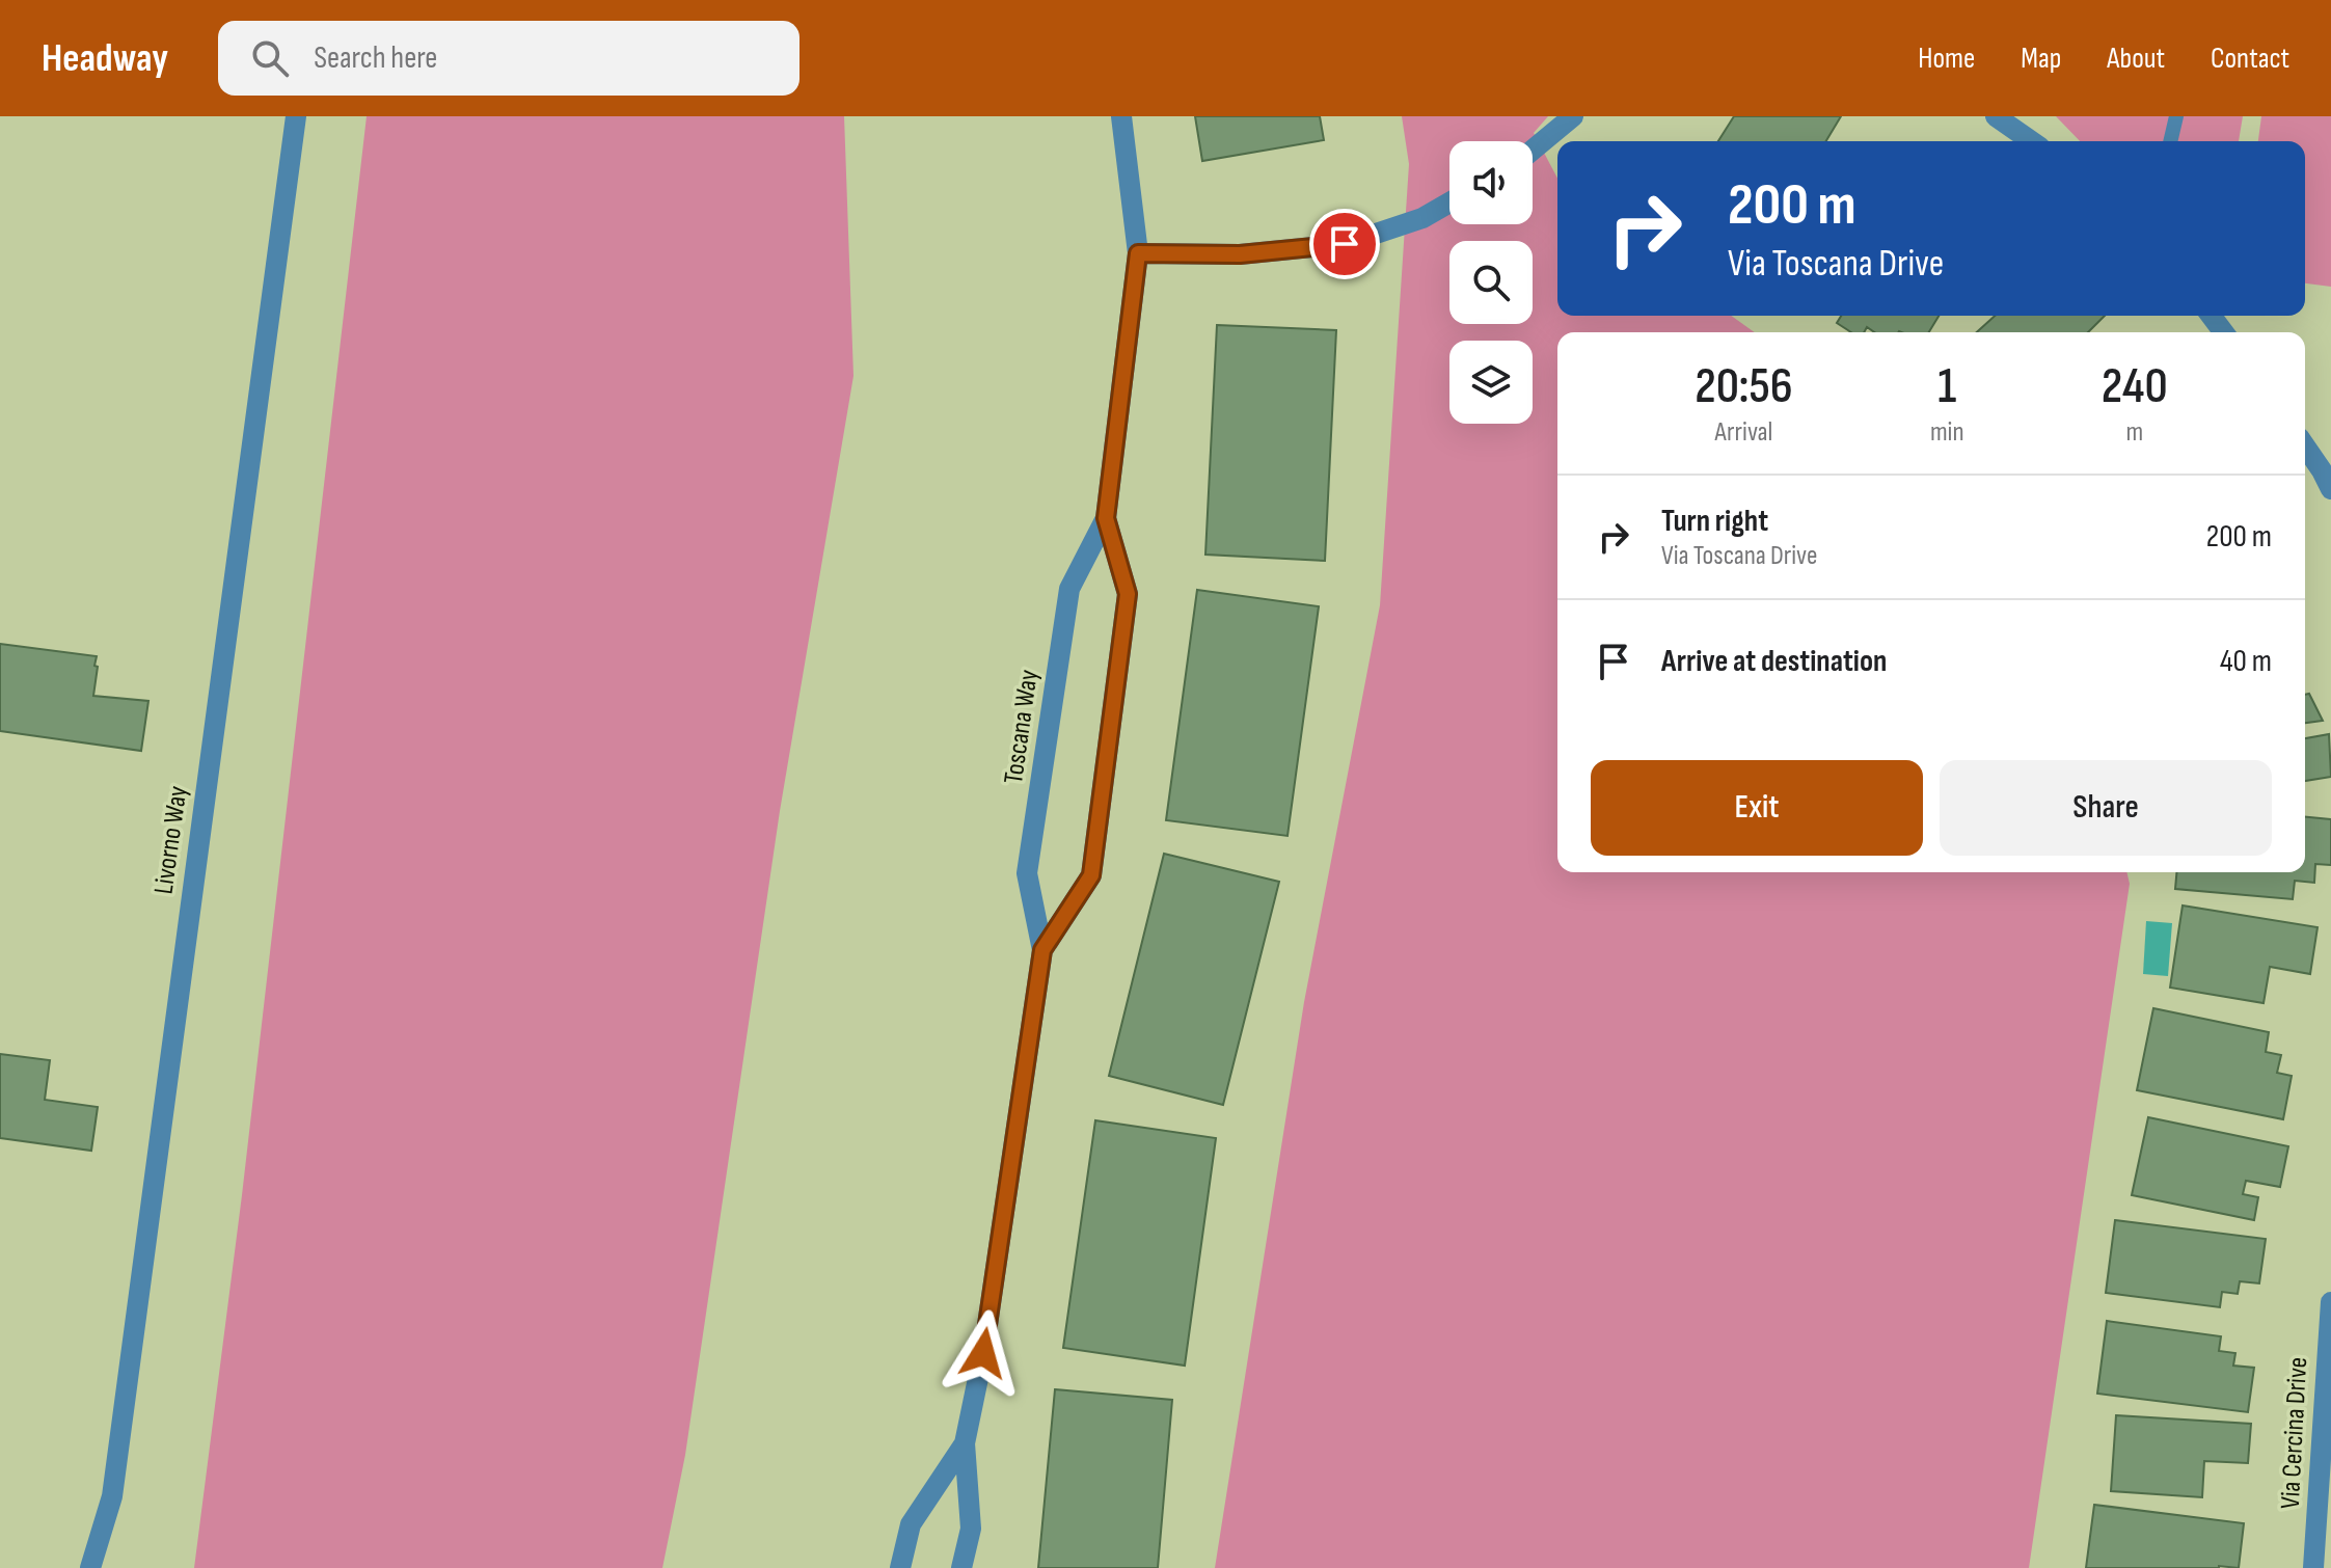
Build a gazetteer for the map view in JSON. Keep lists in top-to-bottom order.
{
  "streets": {
    "street": ["Toscana Way", "Livorno Way", "Via Cercina Drive"]
  },
  "page": {
    "header": "Headway",
    "search": "Search here",
    "nav": [
      "Home",
      "Map",
      "About",
      "Contact"
    ],
    "turn": ["200 m", "Via Toscana Drive"],
    "eta": [
      "20:56",
      "Arrival",
      "1",
      "min",
      "240",
      "m"
    ],
    "list": [
      {
        "name": "Turn right",
        "note": "Via Toscana Drive",
        "value": "200 m"
      },
      {
        "name": "Arrive at destination",
        "value": "40 m"
      }
    ],
    "buttons": ["Exit", "Share"]
  }
}
